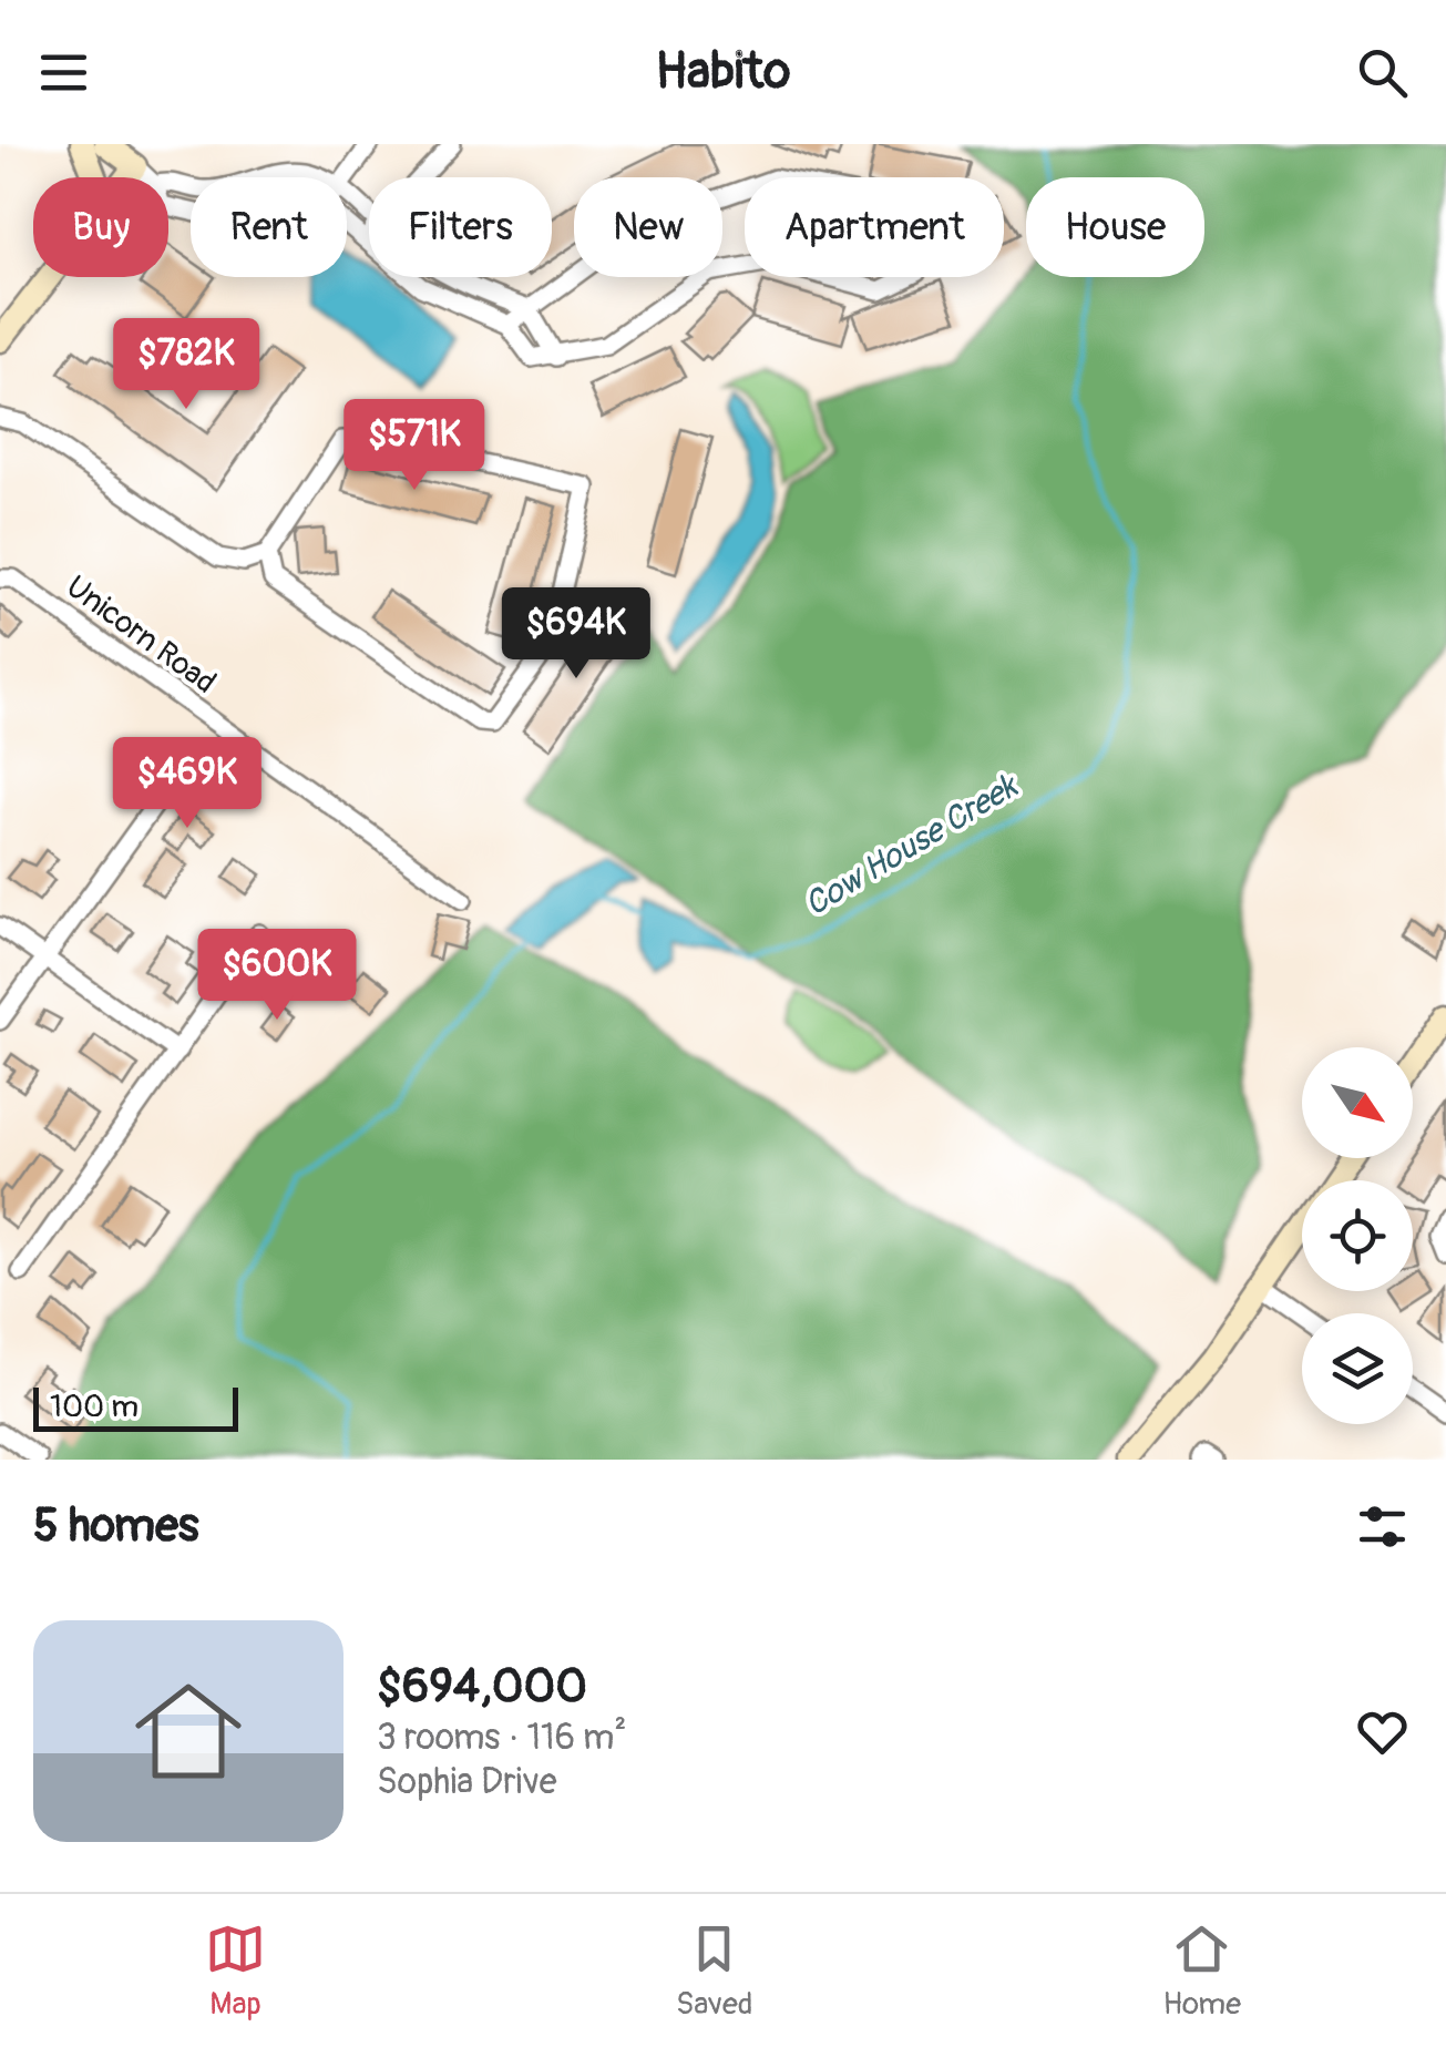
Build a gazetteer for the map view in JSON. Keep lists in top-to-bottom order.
{
  "streets": {
    "street": ["Unicorn Road"]
  },
  "water": ["Cow House Creek"],
  "scale_bar": "100 m",
  "north": "bottom right",
  "page": {
    "header": "Habito",
    "chip": [
      "Buy",
      "Rent",
      "Filters",
      "New",
      "Apartment",
      "House"
    ],
    "price": [
      "$782K",
      "$571K",
      "$694K",
      "$469K",
      "$600K"
    ],
    "scale": "100 m",
    "heading": "5 homes",
    "list": [
      {
        "name": "$694,000",
        "note": "3 rooms · 116 m² · Sophia Drive"
      }
    ],
    "tabs": ["Map", "Saved", "Home"]
  }
}
